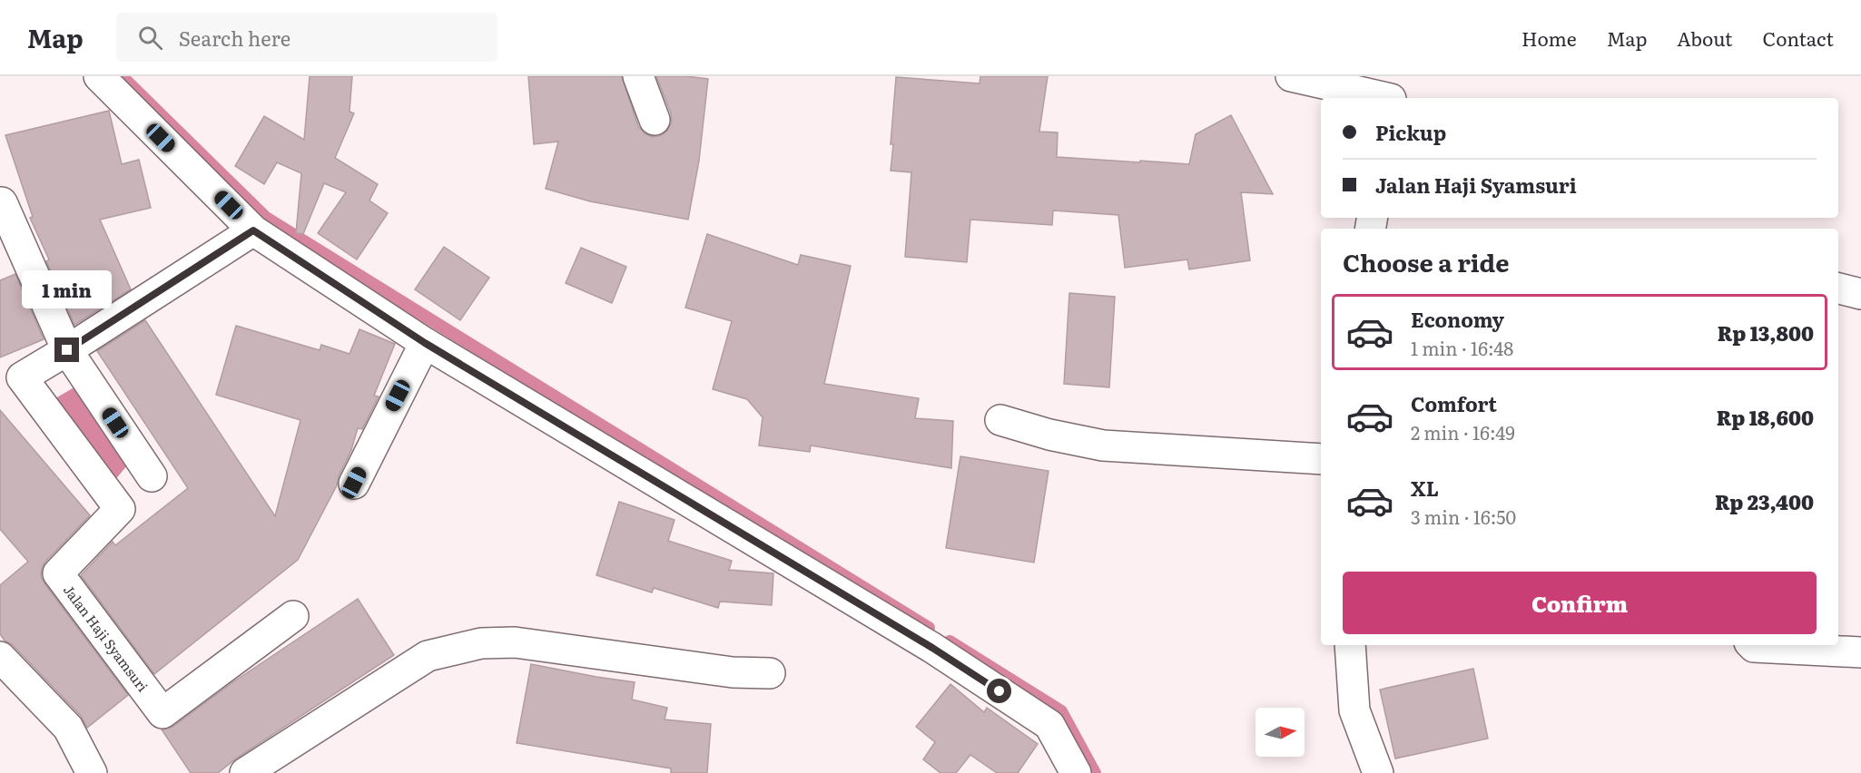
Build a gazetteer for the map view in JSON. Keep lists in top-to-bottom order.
{
  "streets": {
    "street": ["Jalan Haji Syamsuri"]
  },
  "north": "right",
  "page": {
    "header": "Map",
    "search": "Search here",
    "nav": [
      "Home",
      "Map",
      "About",
      "Contact"
    ],
    "banner": ["Pickup", "Jalan Haji Syamsuri"],
    "heading": "Choose a ride",
    "bubble": "1 min",
    "list": [
      {
        "name": "Economy",
        "note": "1 min · 16:48",
        "value": "Rp 13,800"
      },
      {
        "name": "Comfort",
        "note": "2 min · 16:49",
        "value": "Rp 18,600"
      },
      {
        "name": "XL",
        "note": "3 min · 16:50",
        "value": "Rp 23,400"
      }
    ],
    "buttons": "Confirm"
  }
}
